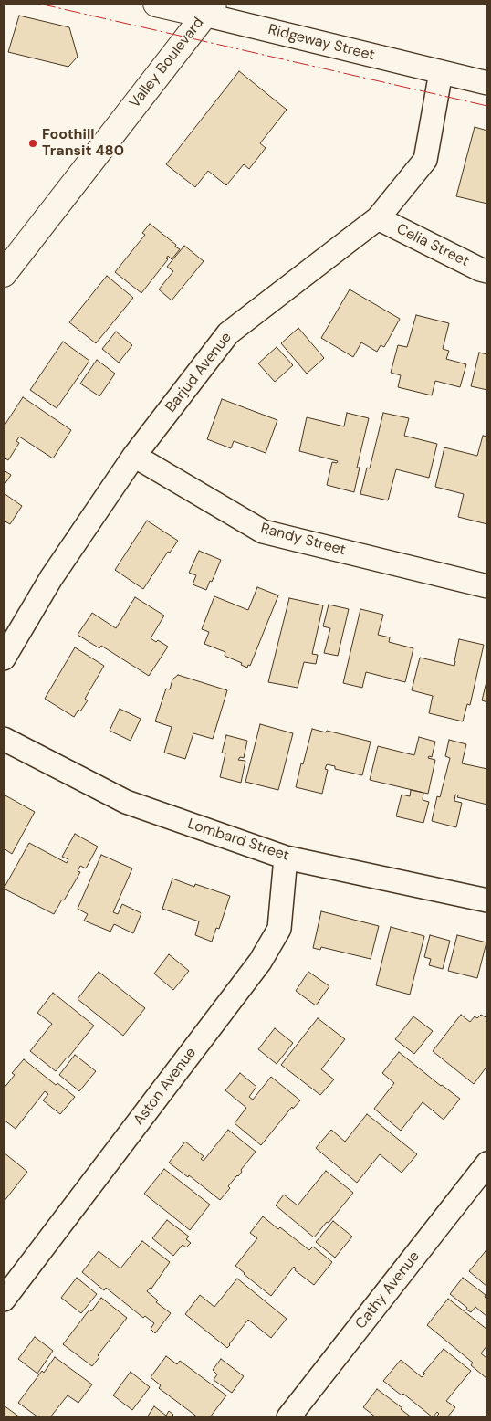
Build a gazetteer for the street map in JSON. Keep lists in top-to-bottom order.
{
  "streets": {
    "main road": ["Ridgeway Street", "Valley Boulevard"],
    "street": [
      "Celia Street",
      "Barjud Avenue",
      "Randy Street",
      "Lombard Street",
      "Aston Avenue",
      "Cathy Avenue"
    ]
  },
  "crossings": [
    ["Ridgeway Street", "Valley Boulevard"],
    ["Ridgeway Street", "Barjud Avenue"],
    ["Celia Street", "Barjud Avenue"],
    ["Barjud Avenue", "Randy Street"],
    ["Lombard Street", "Aston Avenue"]
  ],
  "places": ["Foothill Transit 480"]
}
